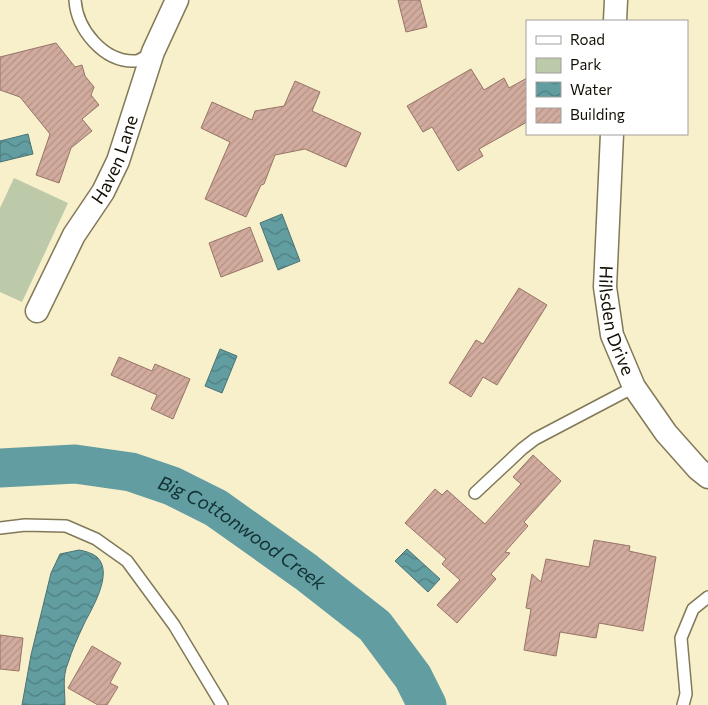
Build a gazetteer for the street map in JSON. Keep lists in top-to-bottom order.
{
  "streets": {
    "street": ["Haven Lane", "Hillsden Drive"]
  },
  "water": ["Big Cottonwood Creek"],
  "legend": [
    "Road",
    "Park",
    "Water",
    "Building"
  ]
}
